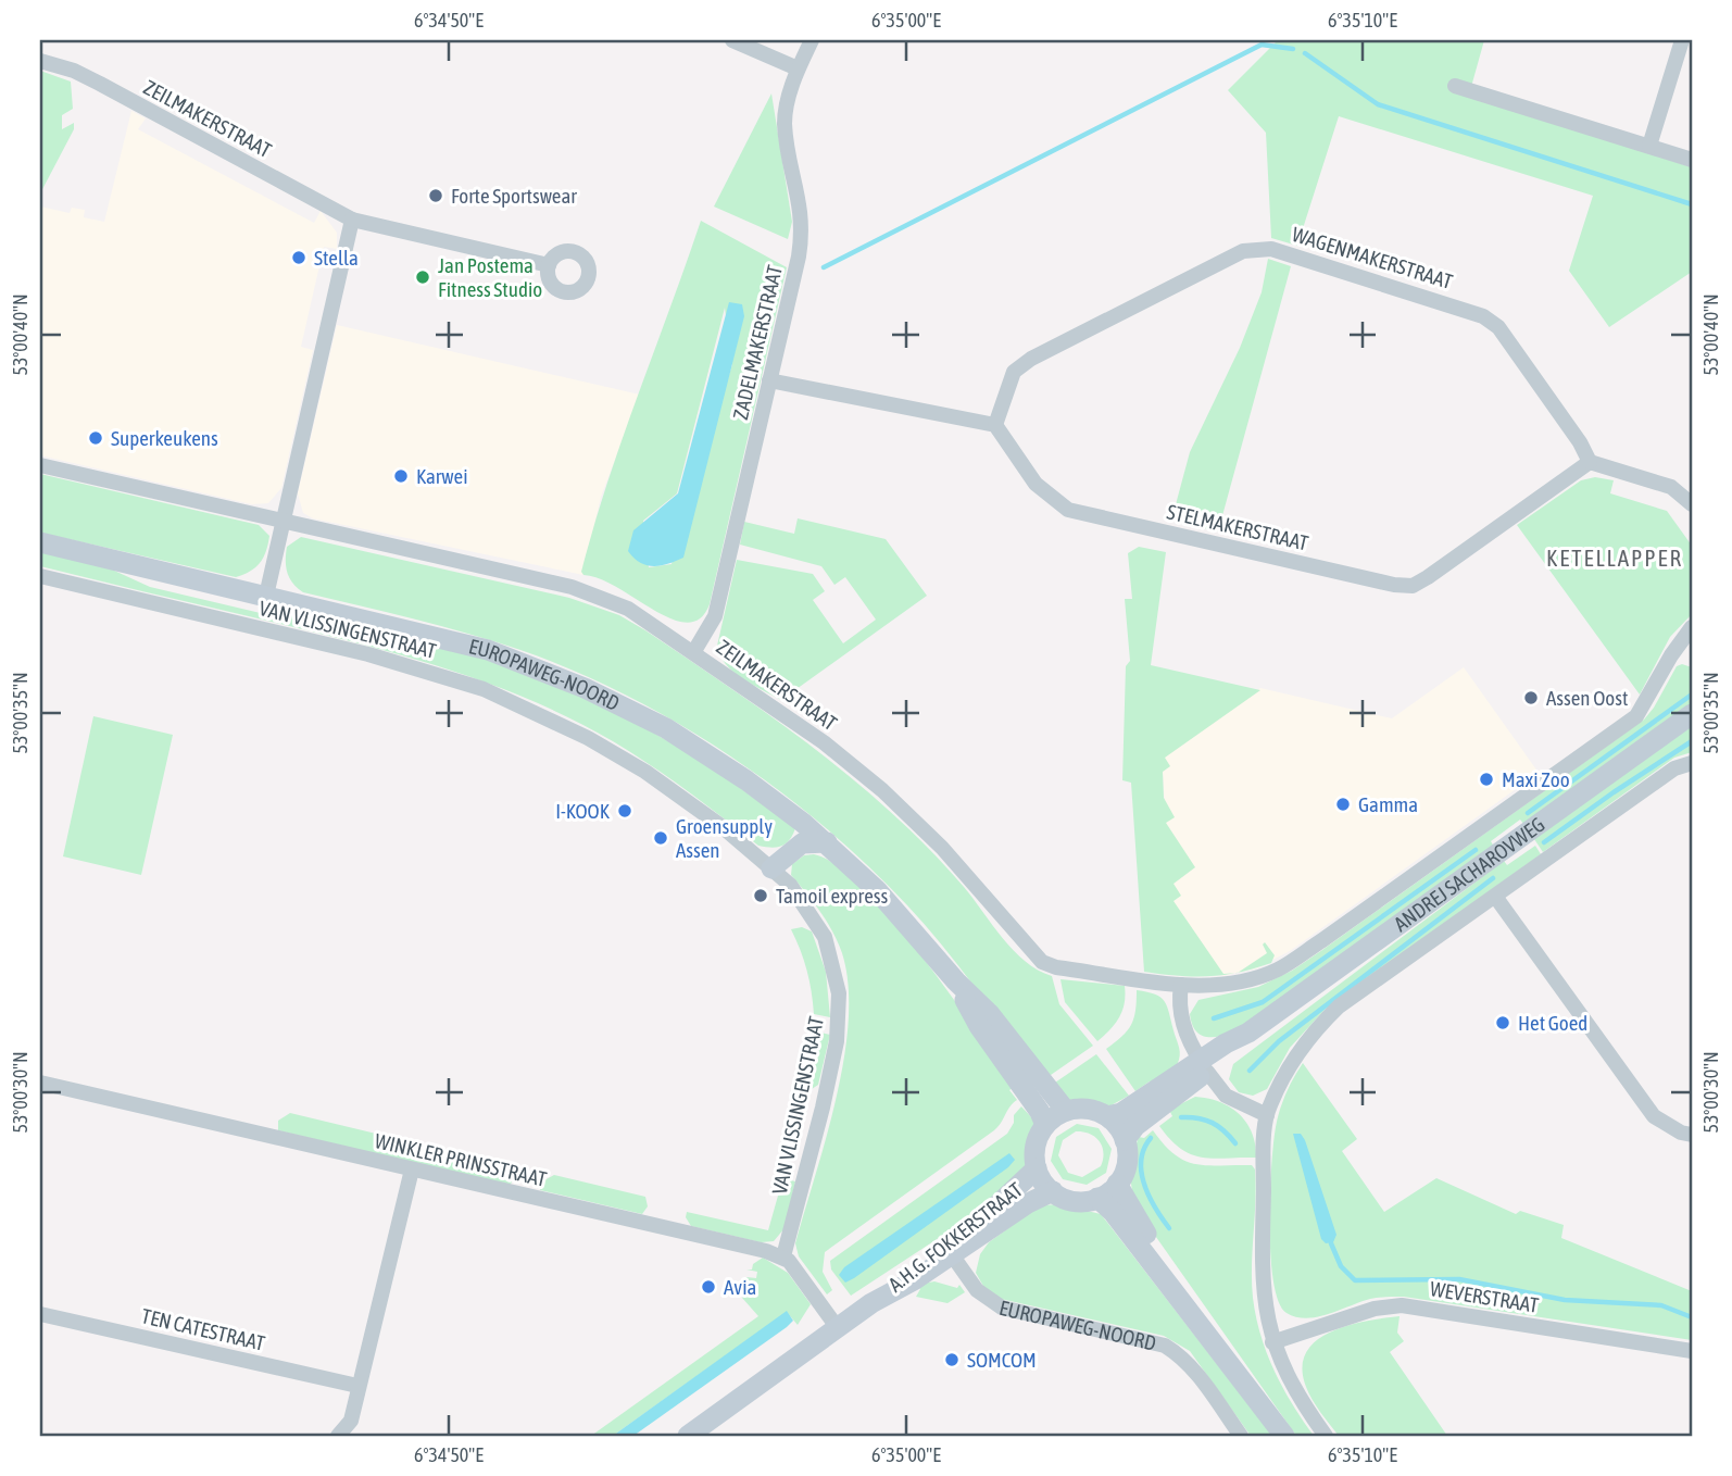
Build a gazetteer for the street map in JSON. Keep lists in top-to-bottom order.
{
  "streets": {
    "main road": ["EUROPAWEG-NOORD", "ANDREJ SACHAROVWEG", "A.H.G. FOKKERSTRAAT"],
    "street": [
      "ZEILMAKERSTRAAT",
      "WAGENMAKERSTRAAT",
      "ZADELMAKERSTRAAT",
      "STELMAKERSTRAAT",
      "VAN VLISSINGENSTRAAT",
      "WINKLER PRINSSTRAAT",
      "WEVERSTRAAT",
      "TEN CATESTRAAT"
    ]
  },
  "crossings": [
    ["ZEILMAKERSTRAAT", "ZADELMAKERSTRAAT"],
    ["WAGENMAKERSTRAAT", "STELMAKERSTRAAT"],
    ["VAN VLISSINGENSTRAAT", "WINKLER PRINSSTRAAT"],
    ["EUROPAWEG-NOORD", "ANDREJ SACHAROVWEG"],
    ["EUROPAWEG-NOORD", "A.H.G. FOKKERSTRAAT"],
    ["ANDREJ SACHAROVWEG", "A.H.G. FOKKERSTRAAT"]
  ],
  "districts": ["KETELLAPPER"],
  "places": [
    "Forte Sportswear",
    "Stella",
    "Jan Postema Fitness Studio",
    "Superkeukens",
    "Karwei",
    "Assen Oost",
    "Maxi Zoo",
    "Gamma",
    "I-KOOK",
    "Groensupply Assen",
    "Tamoil express",
    "Het Goed",
    "Avia",
    "SOMCOM"
  ],
  "coordinates": [
    "6°34'50\"E",
    "6°35'00\"E",
    "6°35'10\"E",
    "53°00'40\"N",
    "53°00'35\"N",
    "53°00'30\"N"
  ]
}
